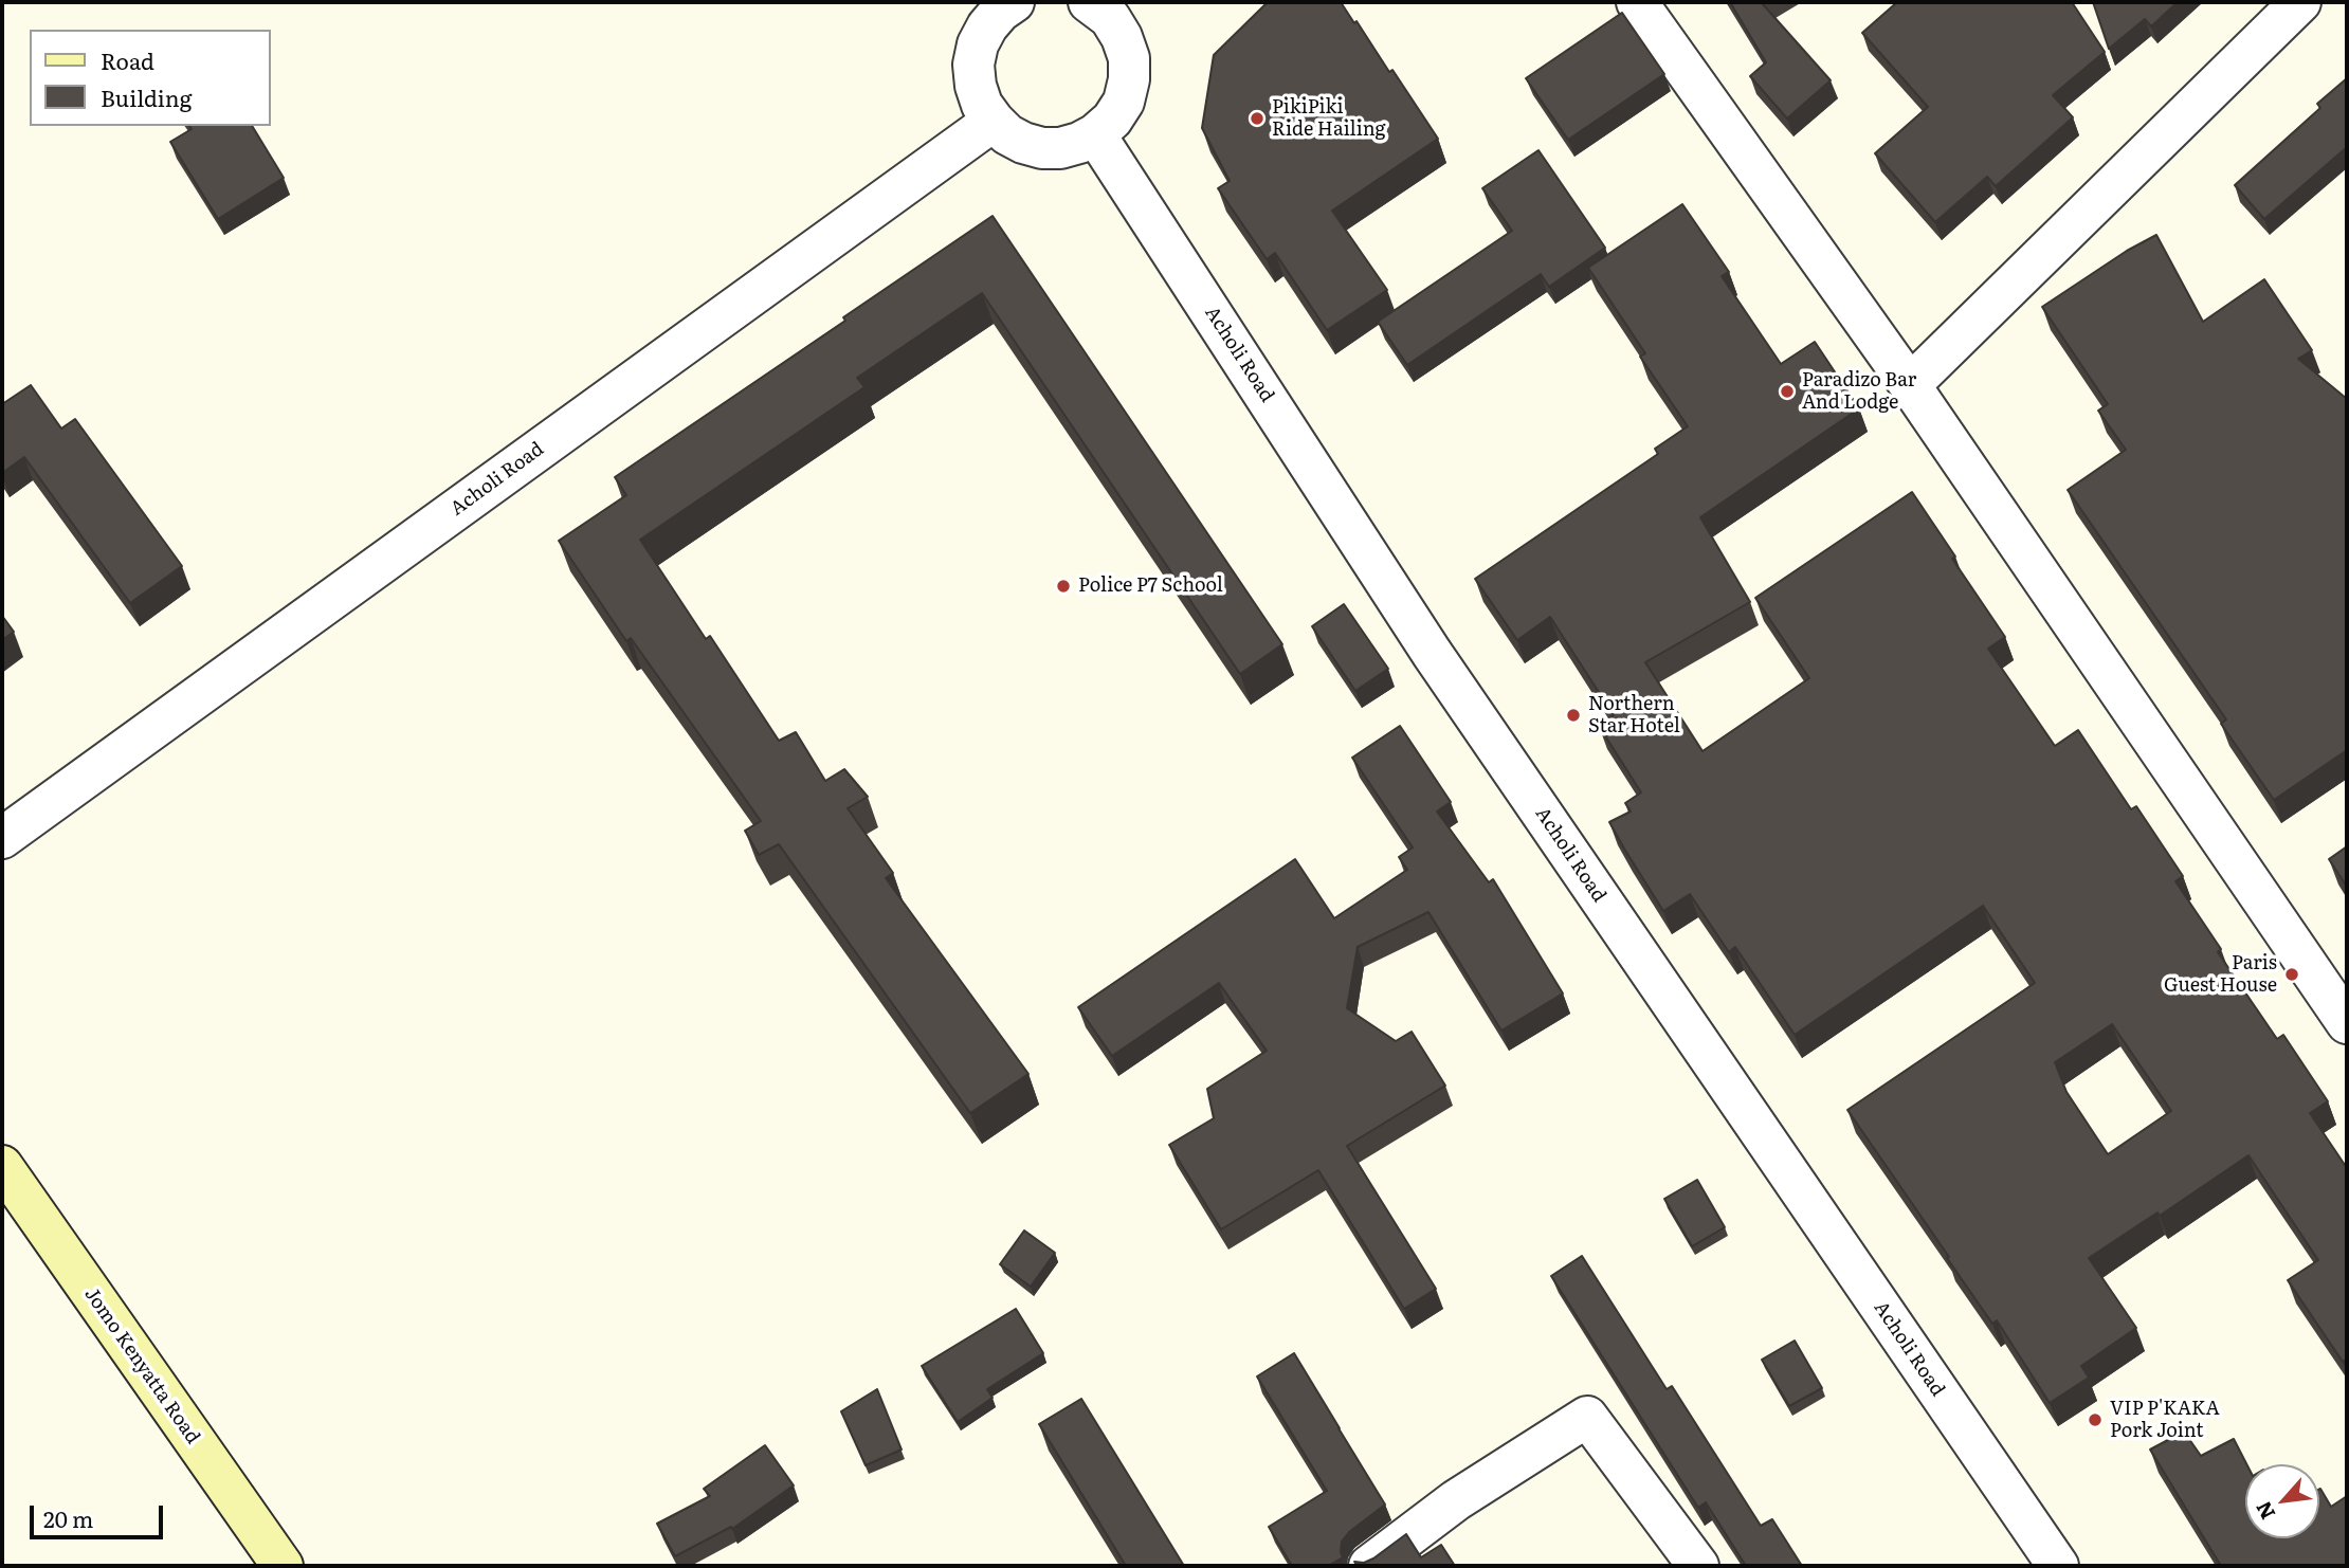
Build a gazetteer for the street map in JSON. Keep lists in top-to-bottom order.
{
  "streets": {
    "main road": ["Jomo Kenyatta Road"],
    "street": ["Acholi Road"]
  },
  "places": [
    "PikiPiki Ride Hailing",
    "Paradizo Bar And Lodge",
    "Police P7 School",
    "Northern Star Hotel",
    "Paris Guest House",
    "VIP P'KAKA Pork Joint"
  ],
  "legend": ["Road", "Building"],
  "scale_bar": "20 m",
  "north": "bottom left"
}
